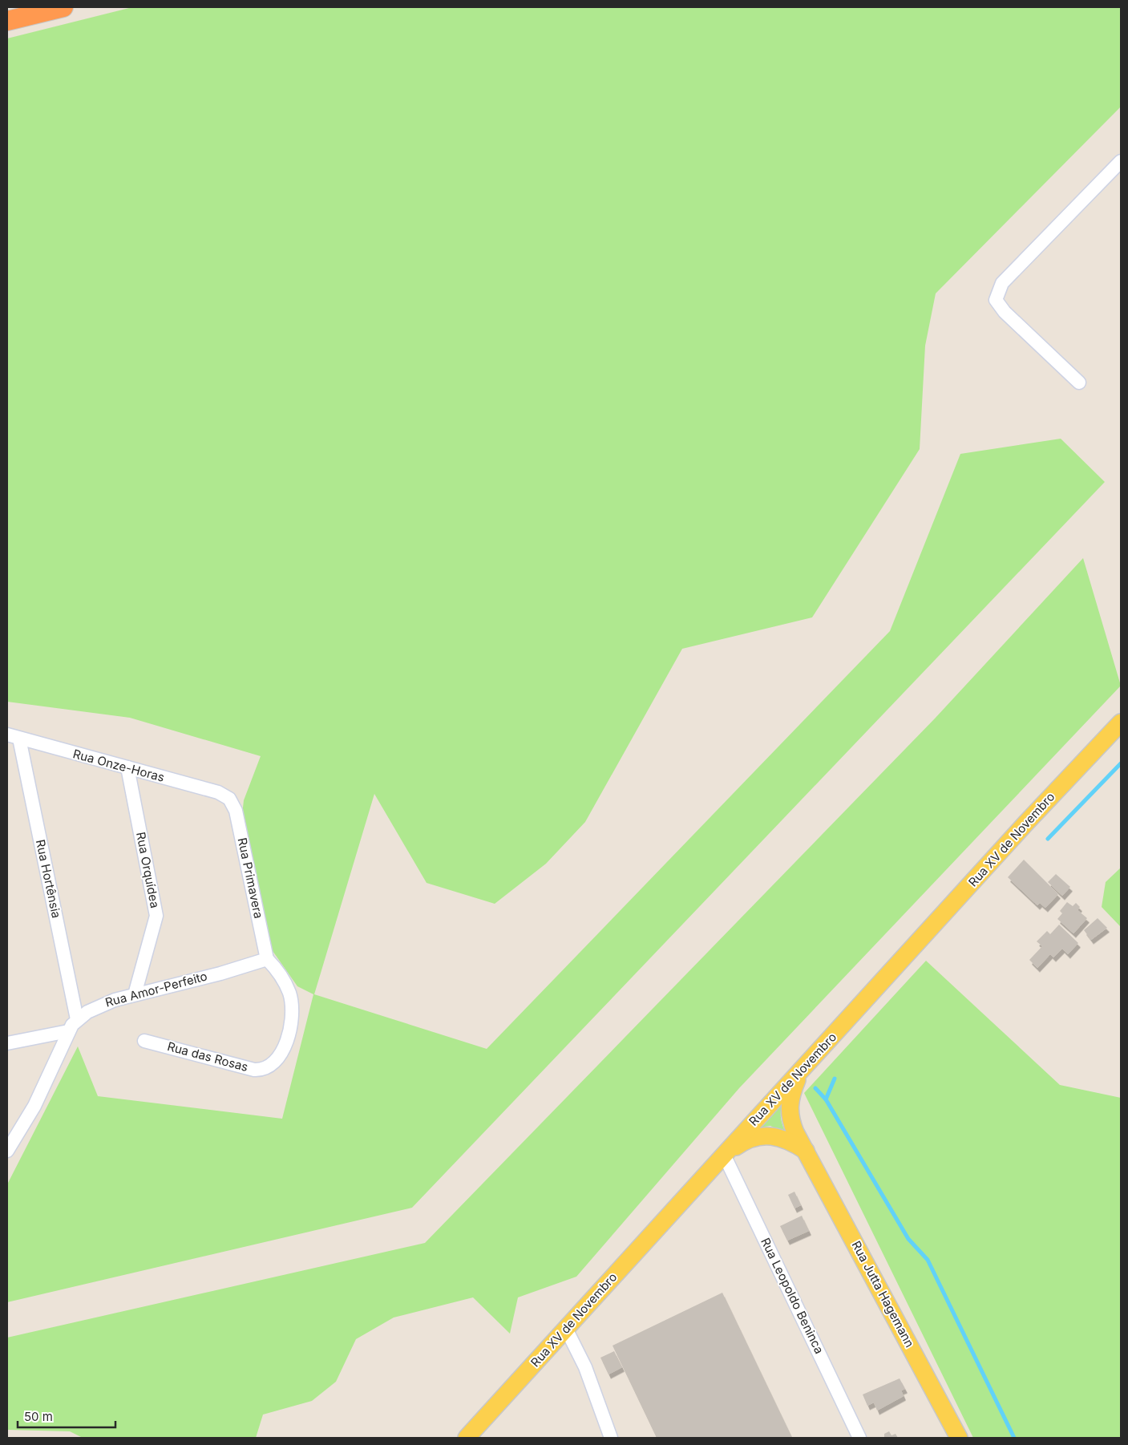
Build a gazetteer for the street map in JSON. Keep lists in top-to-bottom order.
{
  "streets": {
    "main road": ["Rua XV de Novembro", "Rua Jutta Hagemann"],
    "street": [
      "Rua Onze-Horas",
      "Rua Orquídea",
      "Rua Primavera",
      "Rua Hortênsia",
      "Rua Amor-Perfeito",
      "Rua das Rosas",
      "Rua Leopoldo Beninca"
    ]
  },
  "crossings": [
    ["Rua Onze-Horas", "Rua Orquídea"],
    ["Rua Onze-Horas", "Rua Primavera"],
    ["Rua Onze-Horas", "Rua Hortênsia"],
    ["Rua XV de Novembro", "Rua Jutta Hagemann"],
    ["Rua XV de Novembro", "Rua Leopoldo Beninca"],
    ["Rua Orquídea", "Rua Amor-Perfeito"],
    ["Rua Primavera", "Rua Amor-Perfeito"],
    ["Rua Primavera", "Rua das Rosas"],
    ["Rua Hortênsia", "Rua Amor-Perfeito"],
    ["Rua Amor-Perfeito", "Rua das Rosas"]
  ],
  "scale_bar": "50 m"
}
